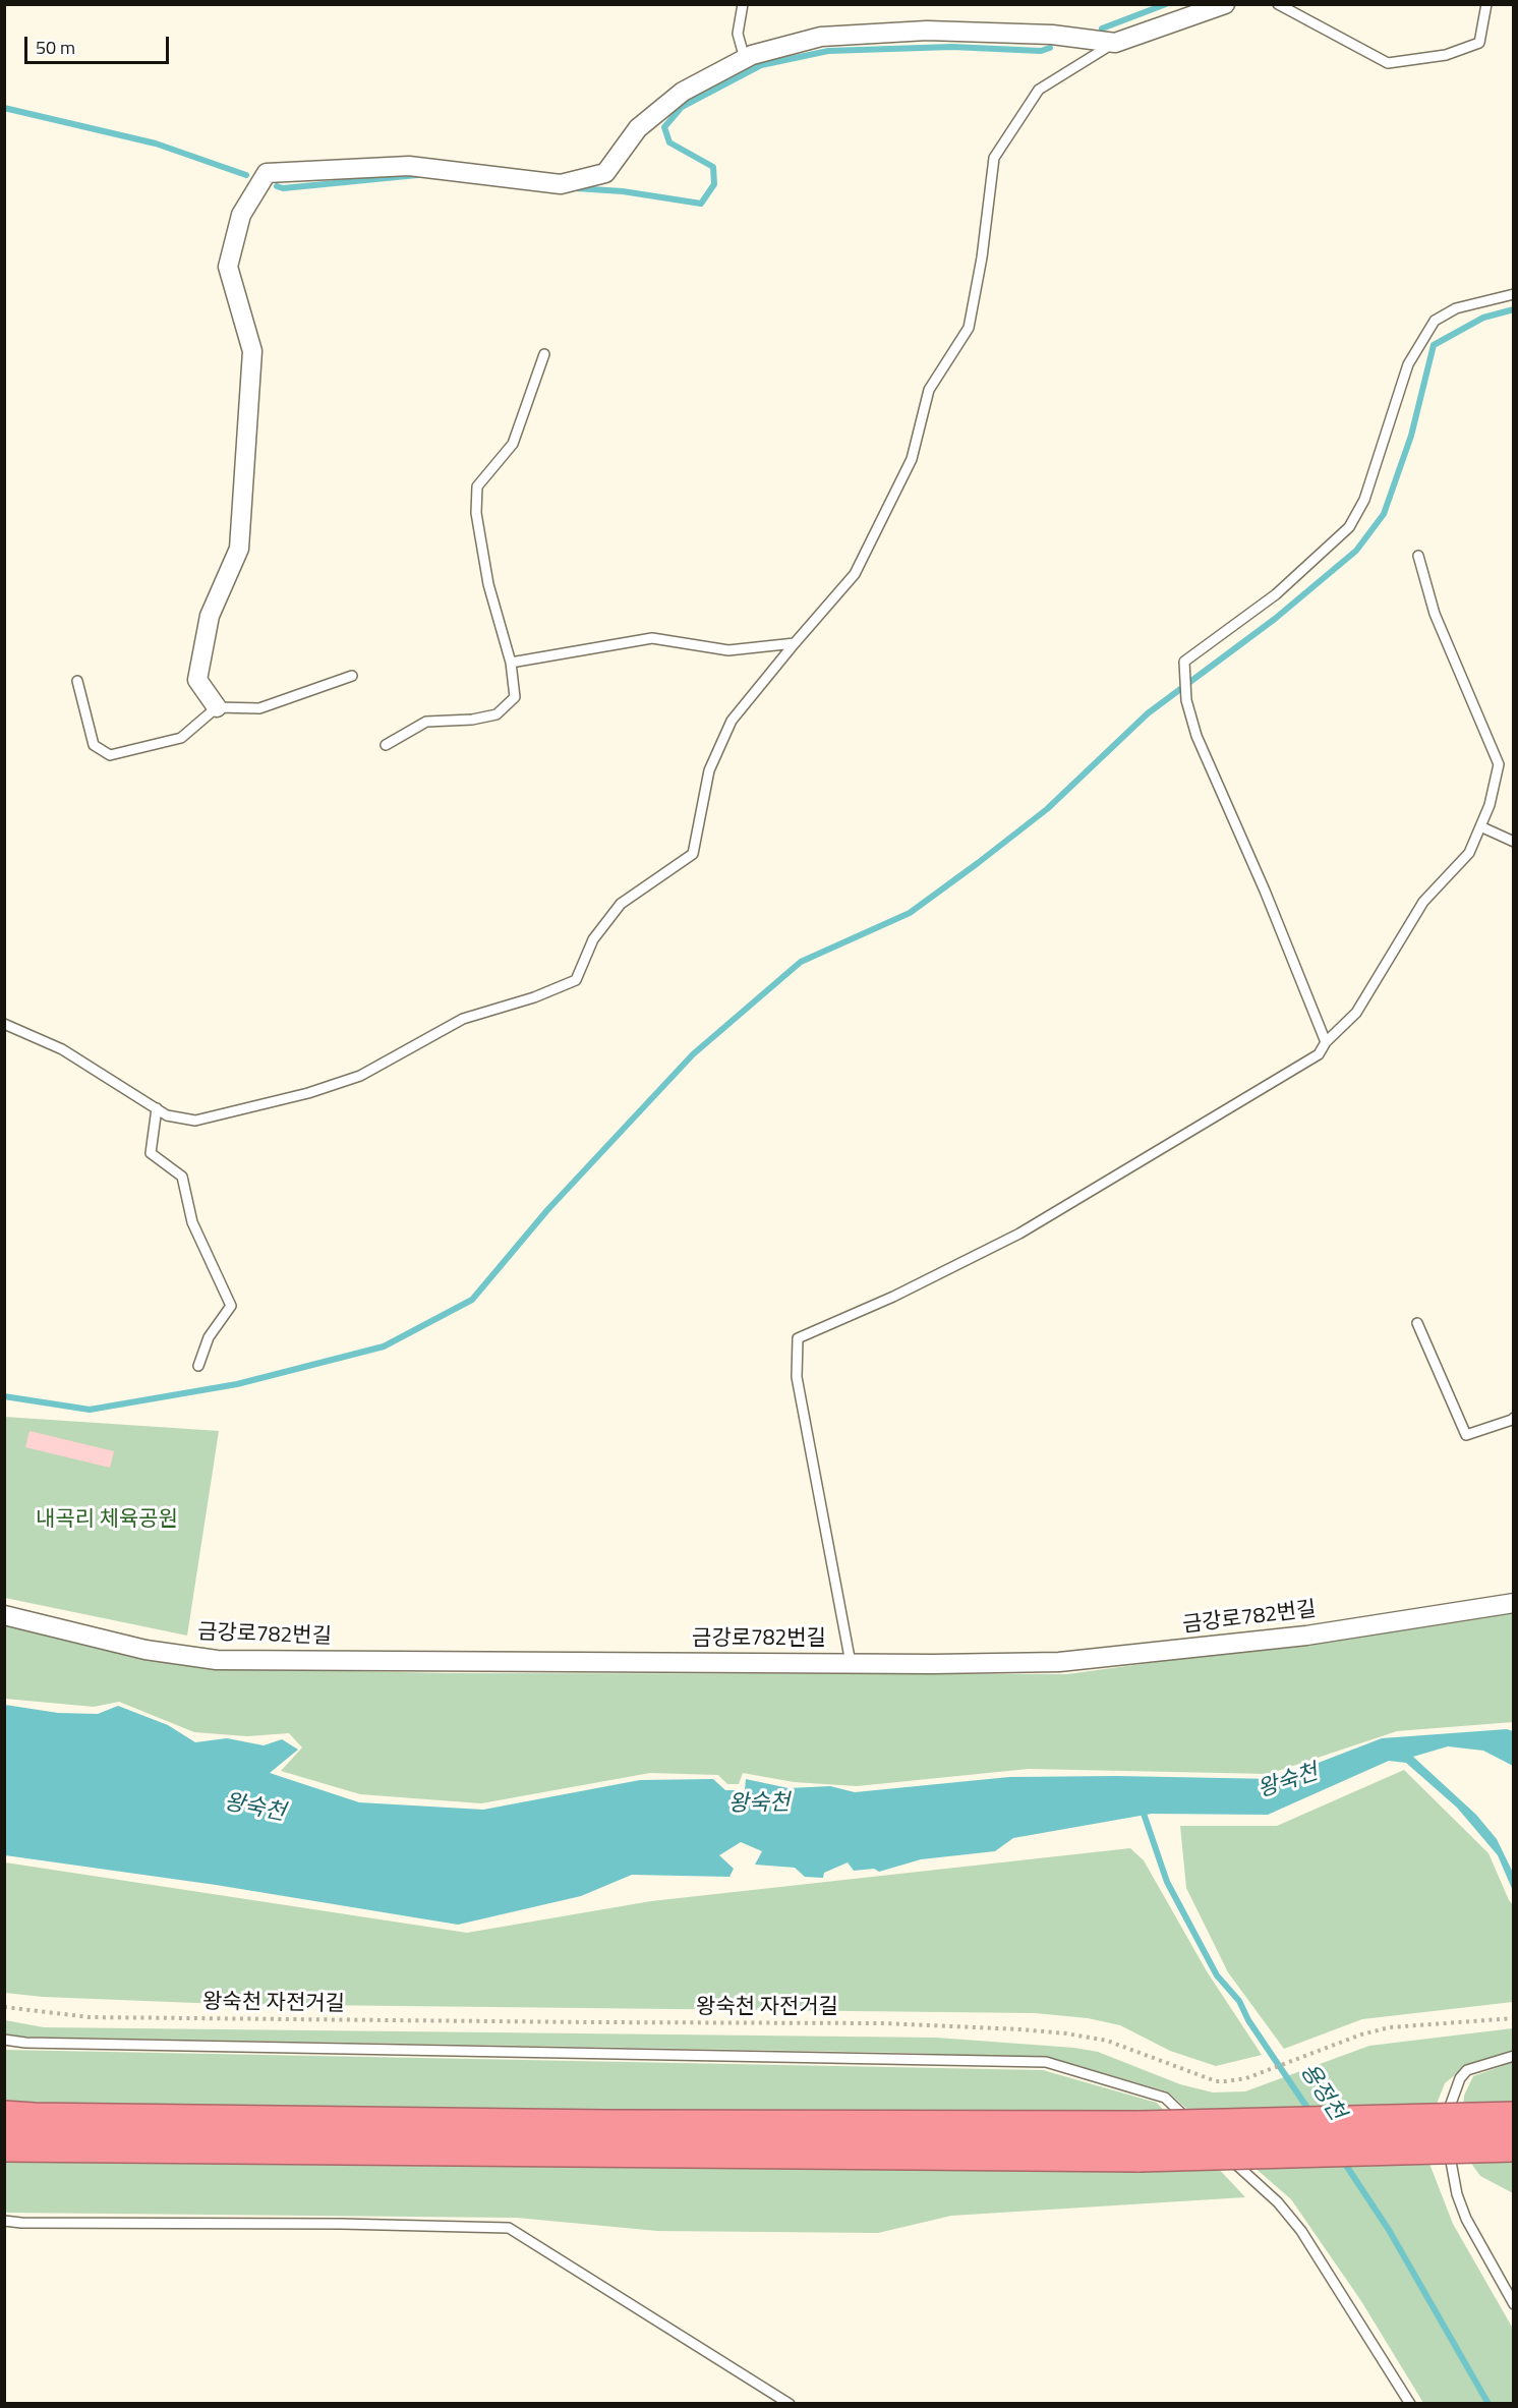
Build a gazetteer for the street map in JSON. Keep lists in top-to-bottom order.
{
  "streets": {
    "street": ["금강로782번길"],
    "path": ["왕숙천 자전거길"]
  },
  "water": ["왕숙천", "용정천"],
  "parks": ["내곡리 체육공원"],
  "scale_bar": "50 m"
}
